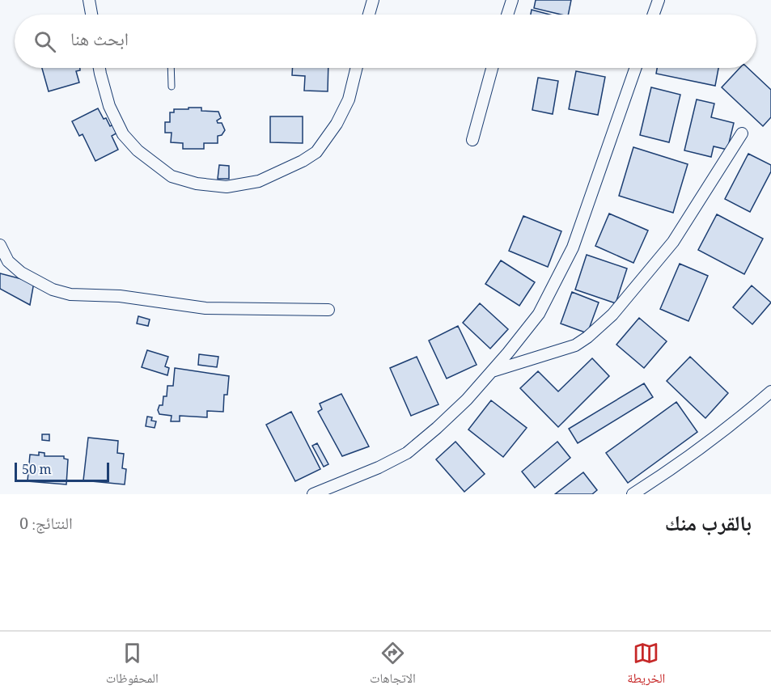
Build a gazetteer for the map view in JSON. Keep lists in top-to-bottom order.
{
  "scale_bar": "50 m",
  "page": {
    "search": "ابحث هنا",
    "scale": "50 m",
    "heading": ["بالقرب منك", "النتائج: 0"],
    "nav": ["الخريطة", "الاتجاهات", "المحفوظات"]
  }
}
